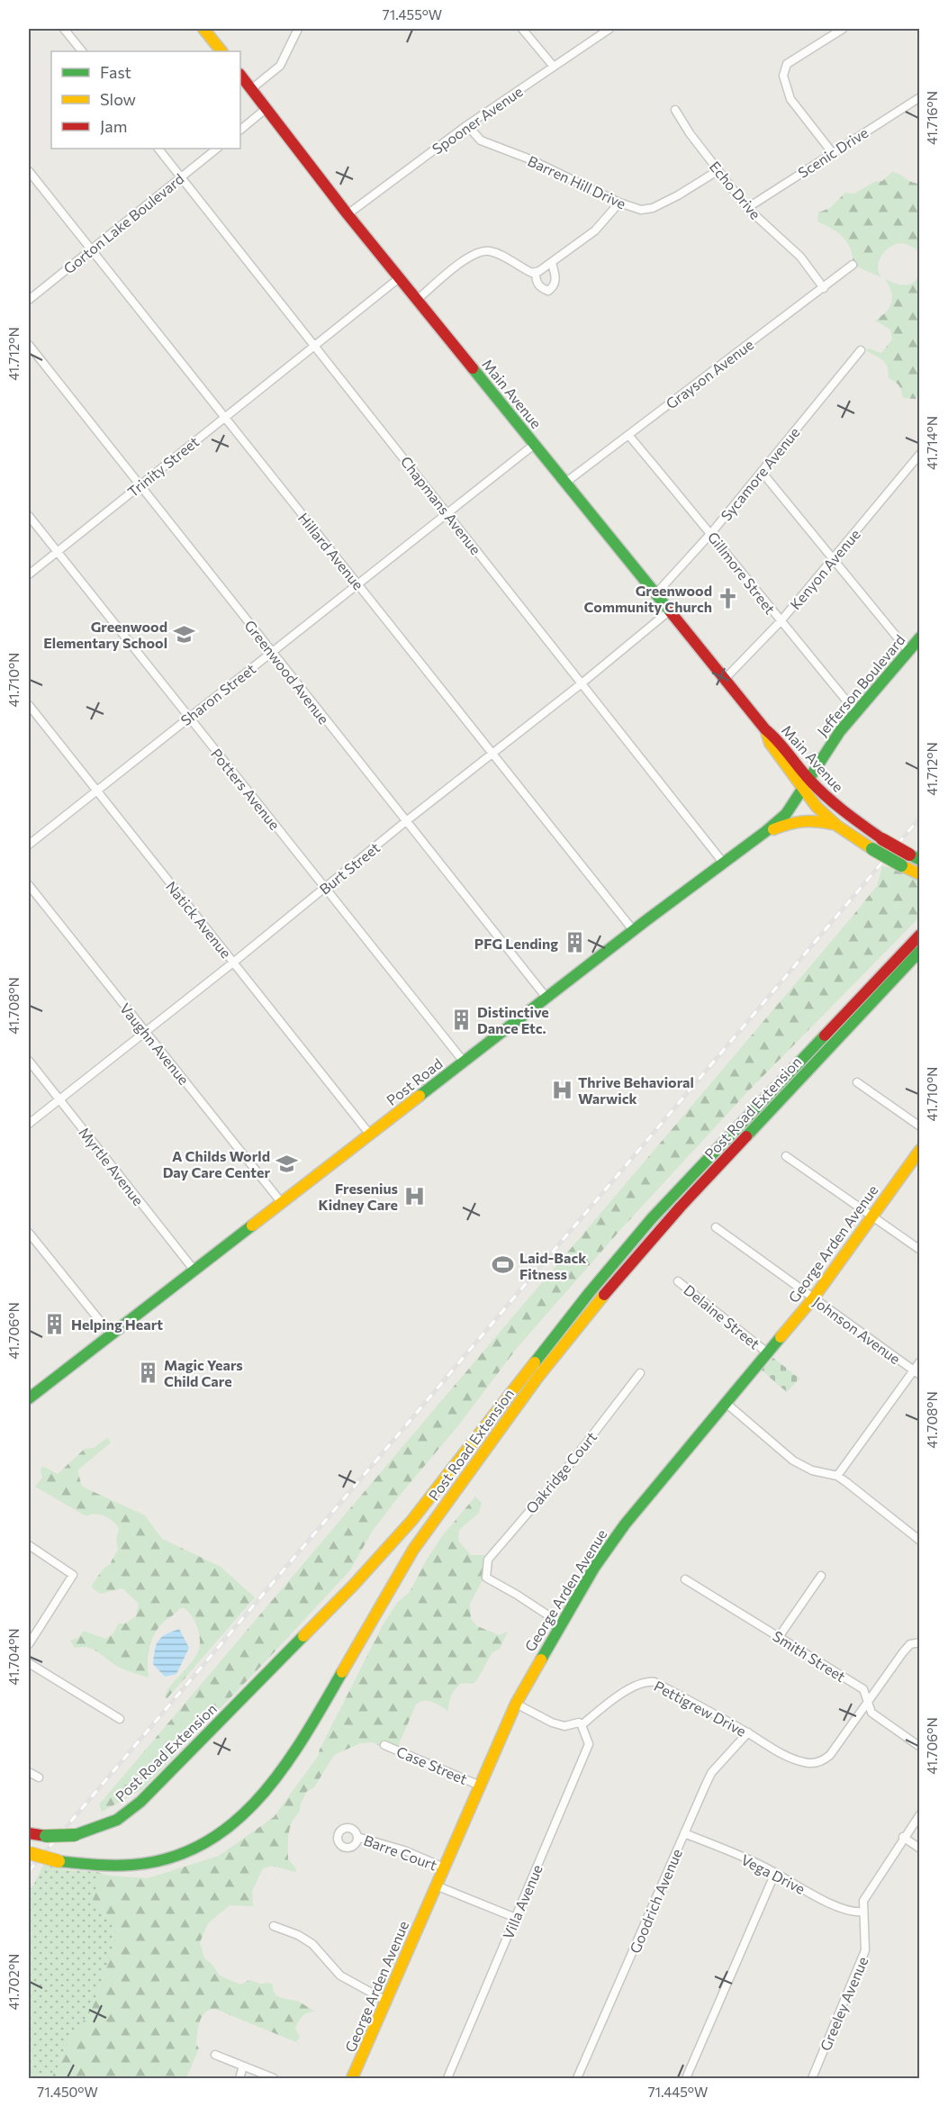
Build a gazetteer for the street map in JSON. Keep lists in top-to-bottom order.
{
  "streets": {
    "main road": [
      "Main Avenue",
      "Jefferson Boulevard",
      "Post Road",
      "Post Road Extension",
      "George Arden Avenue"
    ],
    "street": [
      "Spooner Avenue",
      "Scenic Drive",
      "Barren Hill Drive",
      "Echo Drive",
      "Gorton Lake Boulevard",
      "Grayson Avenue",
      "Trinity Street",
      "Sycamore Avenue",
      "Chapmans Avenue",
      "Hillard Avenue",
      "Kenyon Avenue",
      "Gillmore Street",
      "Greenwood Avenue",
      "Sharon Street",
      "Potters Avenue",
      "Burt Street",
      "Natick Avenue",
      "Vaughn Avenue",
      "Myrtle Avenue",
      "Delaine Street",
      "Johnson Avenue",
      "Oakridge Court",
      "Smith Street",
      "Pettigrew Drive",
      "Case Street",
      "Barre Court",
      "Vega Drive",
      "Goodrich Avenue",
      "Villa Avenue",
      "Greeley Avenue"
    ]
  },
  "crossings": [
    ["Spooner Avenue", "Barren Hill Drive"],
    ["Spooner Avenue", "Main Avenue"],
    ["Scenic Drive", "Echo Drive"],
    ["Barren Hill Drive", "Echo Drive"],
    ["Echo Drive", "Grayson Avenue"],
    ["Gorton Lake Boulevard", "Chapmans Avenue"],
    ["Gorton Lake Boulevard", "Hillard Avenue"],
    ["Grayson Avenue", "Main Avenue"],
    ["Grayson Avenue", "Gillmore Street"],
    ["Main Avenue", "Trinity Street"],
    ["Main Avenue", "Sycamore Avenue"],
    ["Main Avenue", "Kenyon Avenue"],
    ["Main Avenue", "Jefferson Boulevard"],
    ["Main Avenue", "Sharon Street"],
    ["Main Avenue", "Burt Street"],
    ["Main Avenue", "Post Road"],
    ["Trinity Street", "Chapmans Avenue"],
    ["Trinity Street", "Hillard Avenue"],
    ["Trinity Street", "Greenwood Avenue"],
    ["Trinity Street", "Potters Avenue"],
    ["Sycamore Avenue", "Gillmore Street"],
    ["Chapmans Avenue", "Sharon Street"],
    ["Chapmans Avenue", "Burt Street"],
    ["Chapmans Avenue", "Post Road"],
    ["Hillard Avenue", "Sharon Street"],
    ["Hillard Avenue", "Burt Street"],
    ["Hillard Avenue", "Post Road"],
    ["Kenyon Avenue", "Gillmore Street"],
    ["Gillmore Street", "Jefferson Boulevard"],
    ["Greenwood Avenue", "Sharon Street"],
    ["Greenwood Avenue", "Burt Street"],
    ["Greenwood Avenue", "Post Road"],
    ["Jefferson Boulevard", "Post Road"],
    ["Sharon Street", "Potters Avenue"],
    ["Sharon Street", "Natick Avenue"],
    ["Potters Avenue", "Burt Street"],
    ["Potters Avenue", "Post Road"],
    ["Burt Street", "Natick Avenue"],
    ["Burt Street", "Vaughn Avenue"],
    ["Burt Street", "Myrtle Avenue"],
    ["Natick Avenue", "Post Road"],
    ["Vaughn Avenue", "Post Road"],
    ["Post Road", "Myrtle Avenue"],
    ["George Arden Avenue", "Delaine Street"],
    ["George Arden Avenue", "Johnson Avenue"],
    ["George Arden Avenue", "Oakridge Court"],
    ["George Arden Avenue", "Case Street"],
    ["George Arden Avenue", "Barre Court"],
    ["Smith Street", "Pettigrew Drive"],
    ["Pettigrew Drive", "Goodrich Avenue"],
    ["Pettigrew Drive", "Villa Avenue"],
    ["Vega Drive", "Goodrich Avenue"],
    ["Vega Drive", "Greeley Avenue"]
  ],
  "places": {
    "church": ["Greenwood Community Church"],
    "school or university": ["Greenwood Elementary School", "A Childs World Day Care Center"],
    "building": [
      "PFG Lending",
      "Distinctive Dance Etc.",
      "Helping Heart",
      "Magic Years Child Care"
    ],
    "hospital": ["Thrive Behavioral Warwick", "Fresenius Kidney Care"],
    "sports": ["Laid-Back Fitness"]
  },
  "legend": ["Fast", "Slow", "Jam"],
  "coordinates": [
    "71.455°W",
    "41.716°N",
    "41.712°N",
    "41.714°N",
    "41.710°N",
    "41.708°N",
    "41.706°N",
    "41.704°N",
    "41.702°N",
    "71.450°W",
    "71.445°W"
  ]
}
